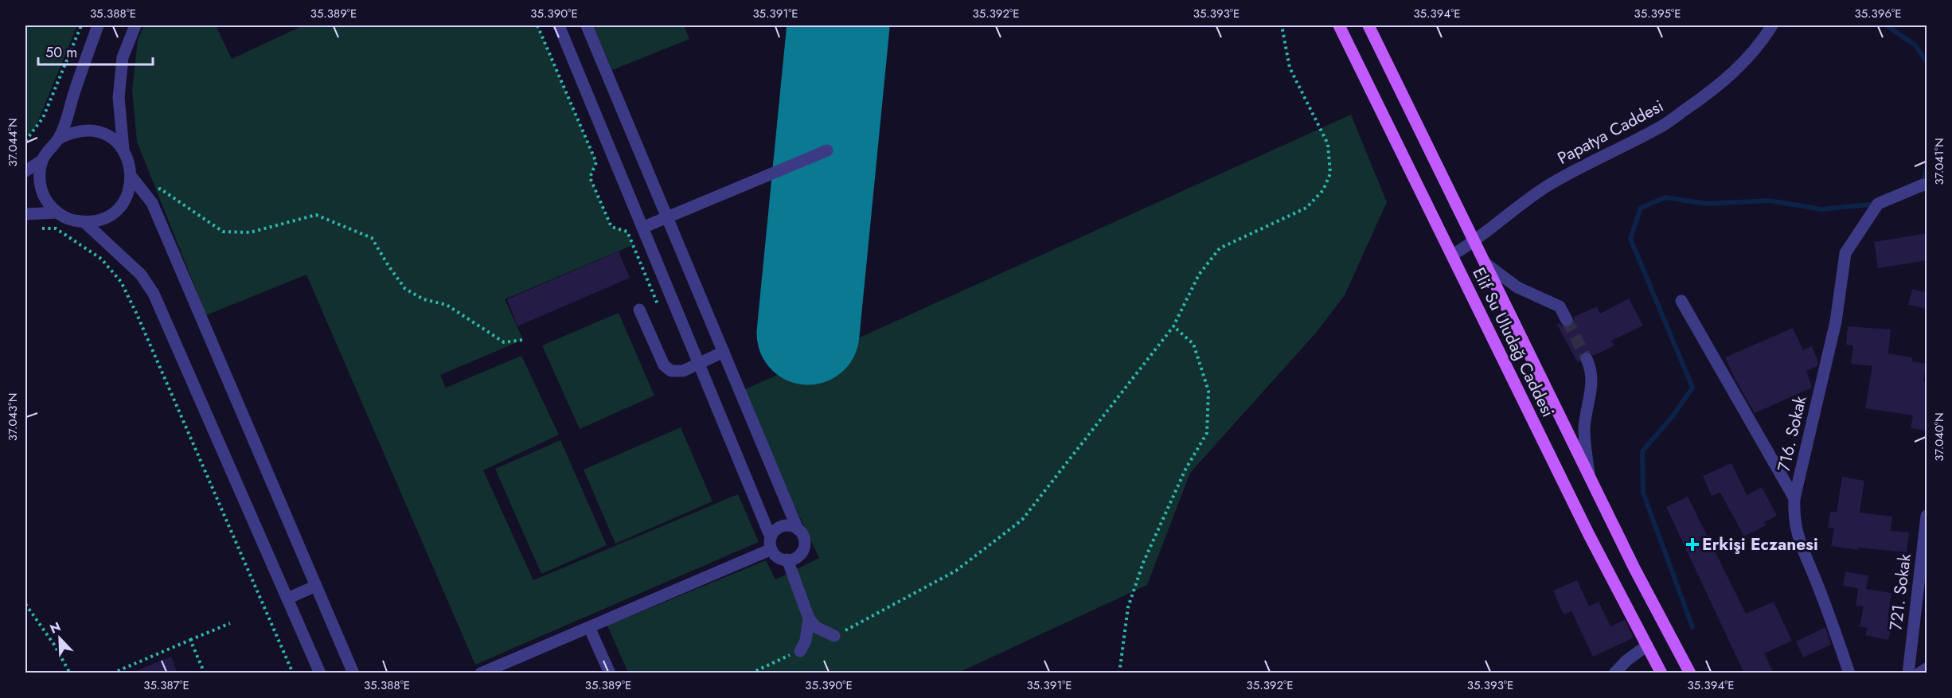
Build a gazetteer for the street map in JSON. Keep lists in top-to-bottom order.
{
  "streets": {
    "main road": ["Elif Su Uludağ Caddesi"],
    "street": ["Papatya Caddesi", "716. Sokak", "721. Sokak"]
  },
  "crossings": [
    ["Papatya Caddesi", "Elif Su Uludağ Caddesi"]
  ],
  "places": {
    "health": ["Erkişi Eczanesi"]
  },
  "scale_bar": "50 m",
  "north": "top left",
  "coordinates": [
    "35.388°E",
    "35.389°E",
    "35.390°E",
    "35.391°E",
    "35.392°E",
    "35.393°E",
    "35.394°E",
    "35.395°E",
    "35.396°E",
    "37.044°N",
    "37.041°N",
    "37.043°N",
    "37.040°N",
    "35.387°E"
  ]
}
